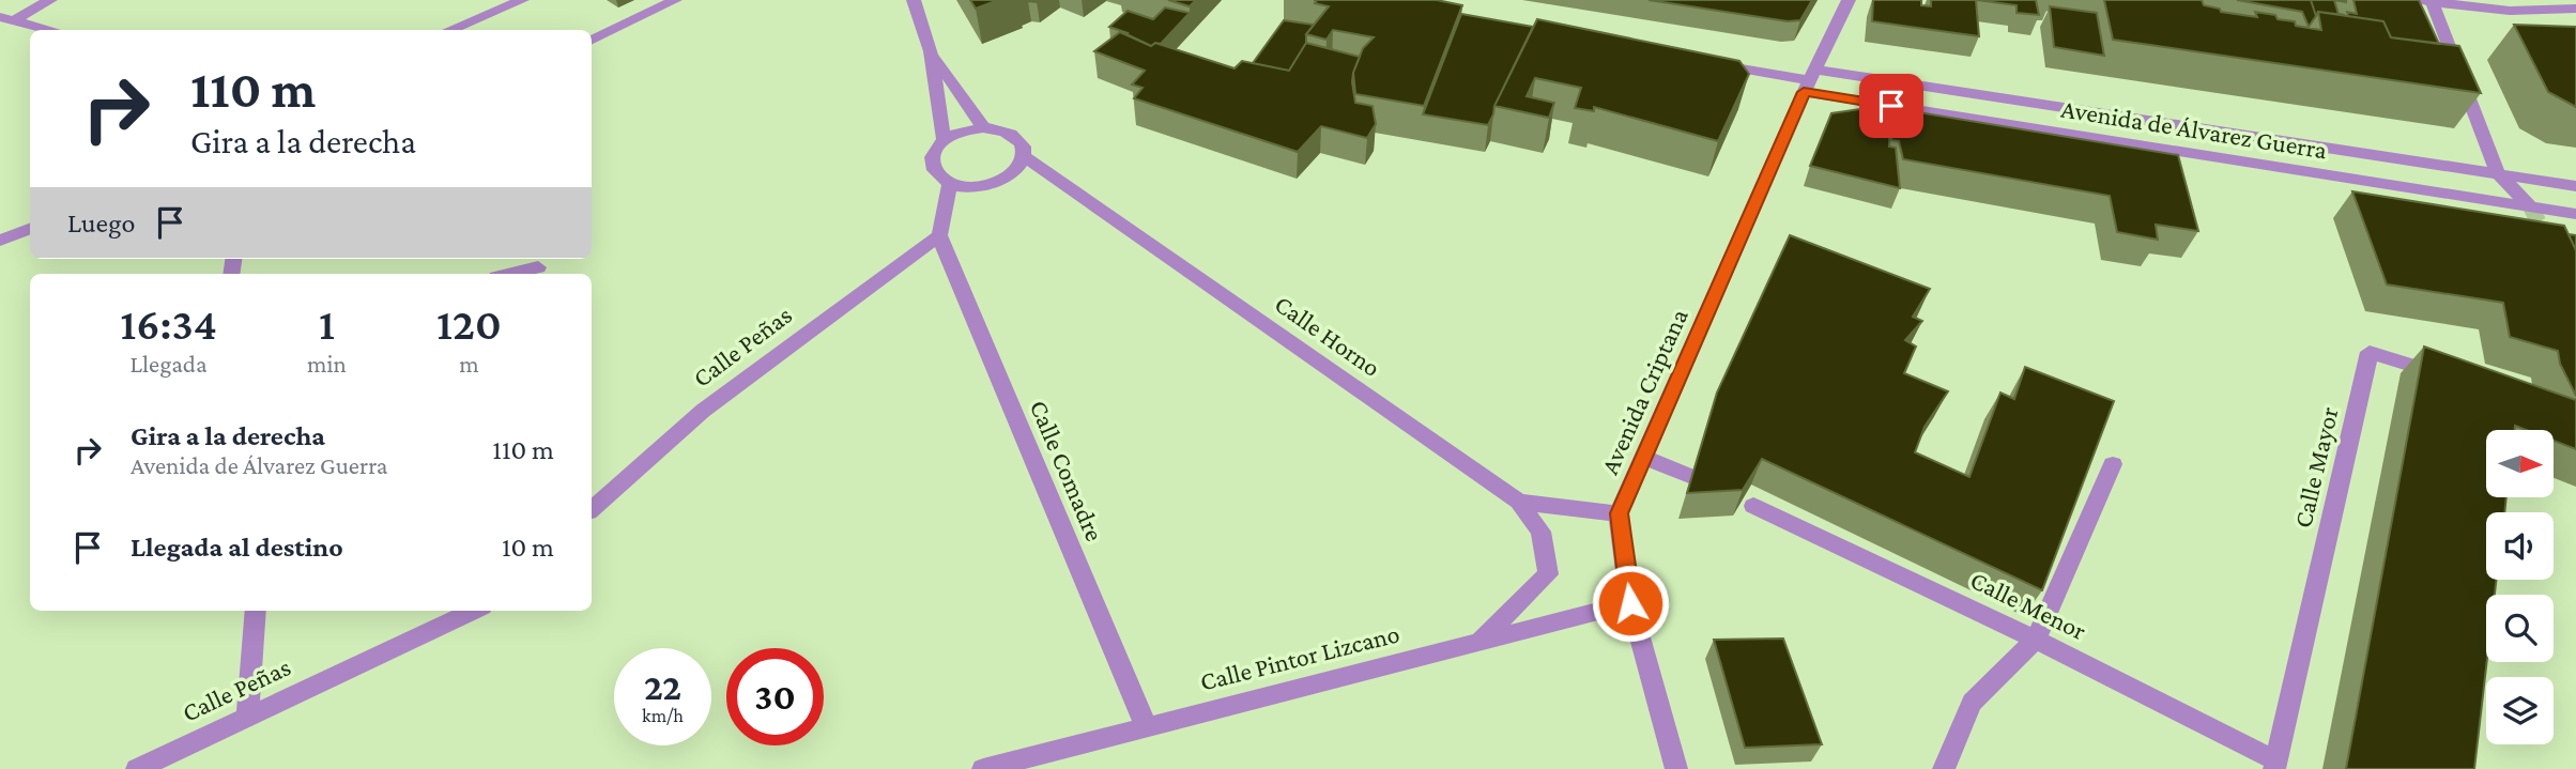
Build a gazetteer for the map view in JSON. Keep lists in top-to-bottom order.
{
  "streets": {
    "street": [
      "Avenida de Álvarez Guerra",
      "Calle Horno",
      "Calle Peñas",
      "Avenida Criptana",
      "Calle Mayor",
      "Calle Comadre",
      "Calle Menor",
      "Calle Pintor Lizcano"
    ]
  },
  "crossings": [
    ["Avenida de Álvarez Guerra", "Avenida Criptana"],
    ["Calle Horno", "Avenida Criptana"],
    ["Calle Peñas", "Calle Comadre"],
    ["Avenida Criptana", "Calle Pintor Lizcano"],
    ["Calle Mayor", "Calle Menor"],
    ["Calle Comadre", "Calle Pintor Lizcano"]
  ],
  "north": "right",
  "page": {
    "turn": ["110 m", "Gira a la derecha"],
    "then": "Luego",
    "eta": [
      "16:34",
      "Llegada",
      "1",
      "min",
      "120",
      "m"
    ],
    "list": [
      {
        "name": "Gira a la derecha",
        "note": "Avenida de Álvarez Guerra",
        "value": "110 m"
      },
      {
        "name": "Llegada al destino",
        "value": "10 m"
      }
    ],
    "speed": "22 km/h",
    "limit": "30"
  }
}
